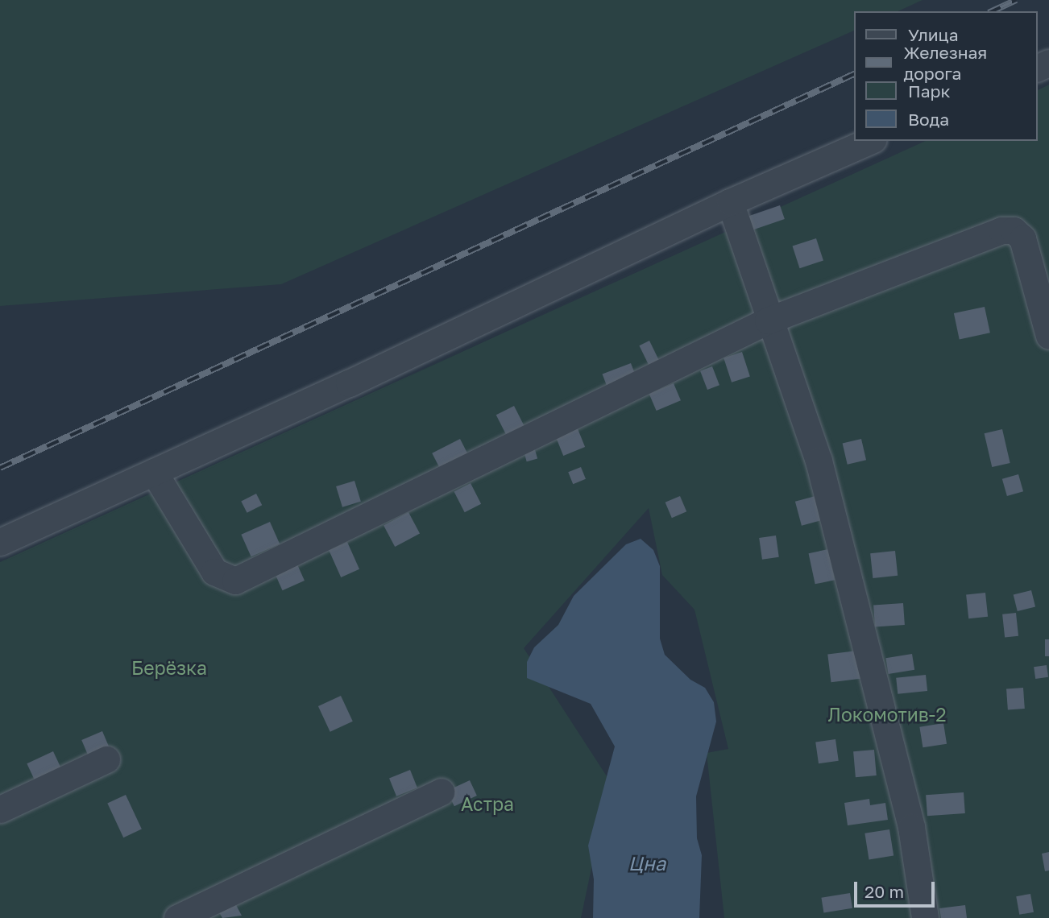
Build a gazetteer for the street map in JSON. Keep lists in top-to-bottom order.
{
  "water": ["Цна"],
  "parks": ["Берёзка", "Локомотив-2", "Астра"],
  "legend": [
    "Улица",
    "Железная дорога",
    "Парк",
    "Вода"
  ],
  "scale_bar": "20 m"
}
